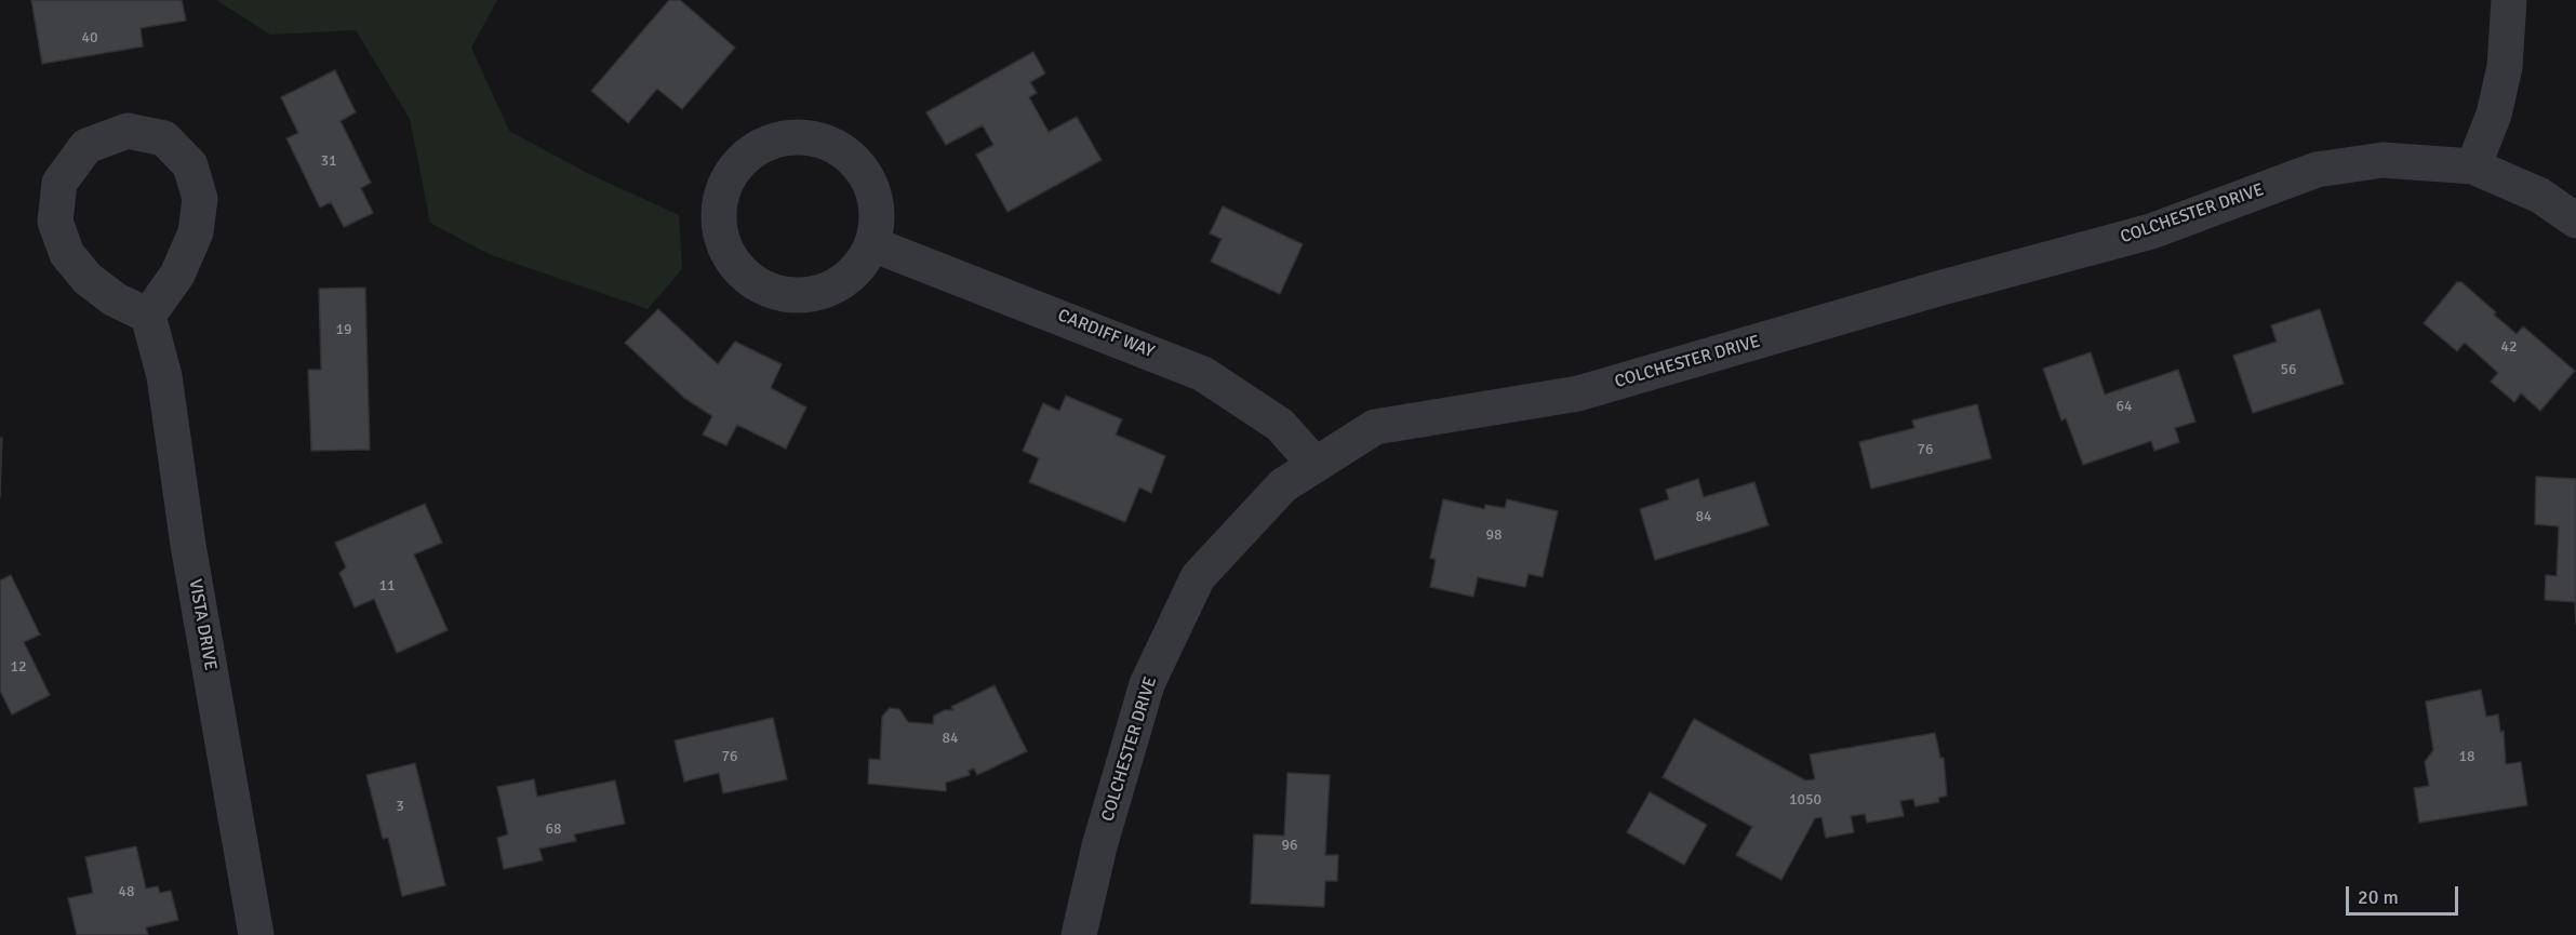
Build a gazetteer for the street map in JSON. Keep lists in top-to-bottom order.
{
  "streets": {
    "street": ["COLCHESTER DRIVE", "CARDIFF WAY", "VISTA DRIVE"]
  },
  "crossings": [
    ["COLCHESTER DRIVE", "CARDIFF WAY"]
  ],
  "house_numbers": [
    "40",
    "31",
    "19",
    "42",
    "56",
    "64",
    "76",
    "84",
    "98",
    "11",
    "12",
    "84",
    "76",
    "18",
    "1050",
    "3",
    "68",
    "96",
    "48"
  ],
  "scale_bar": "20 m"
}
